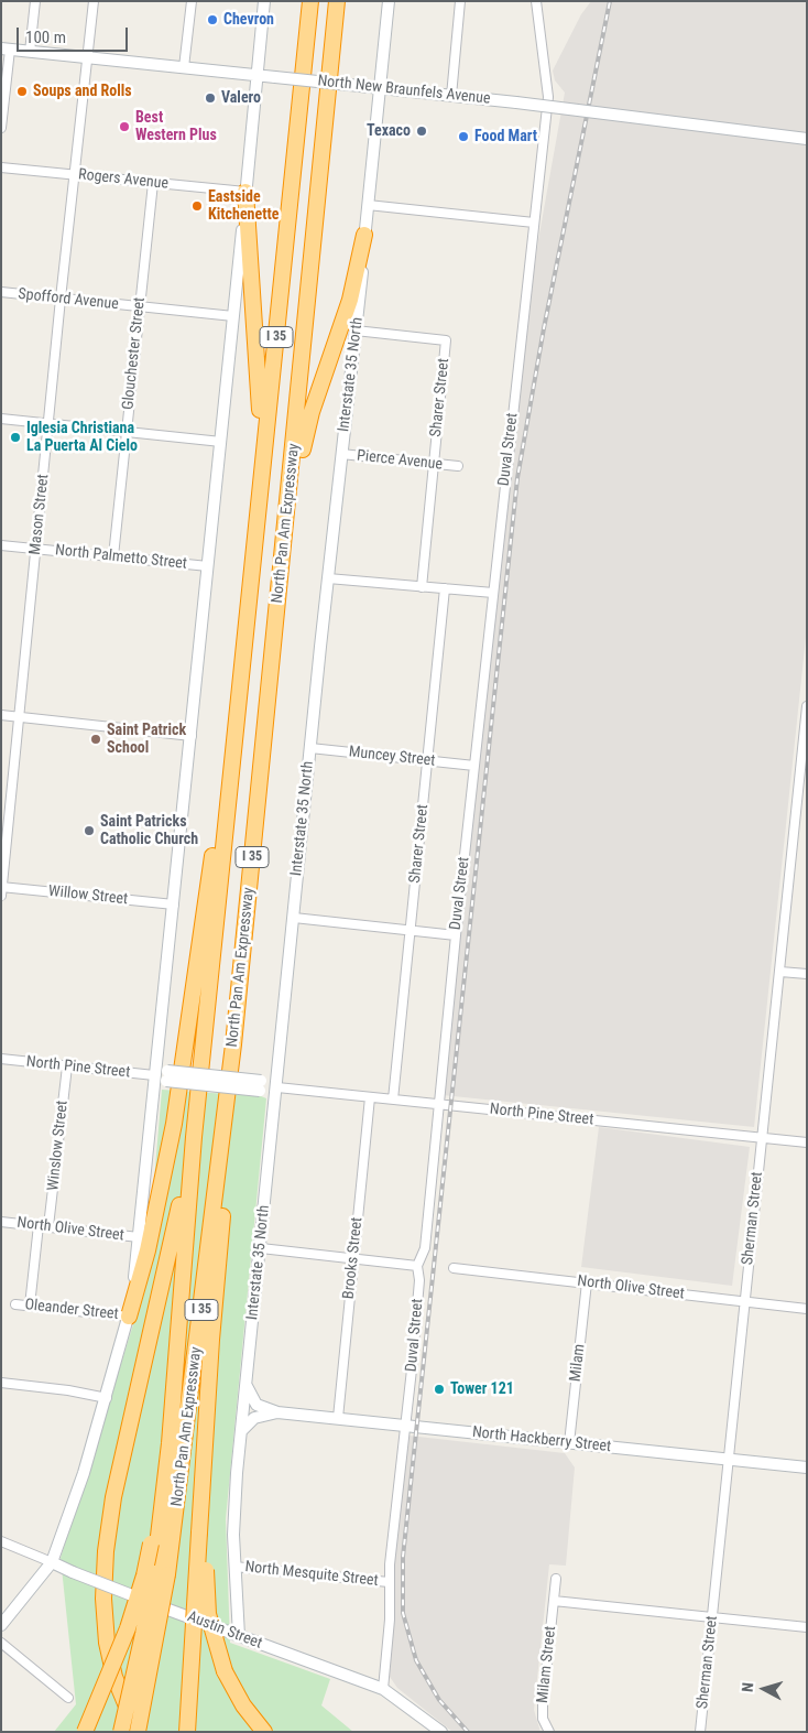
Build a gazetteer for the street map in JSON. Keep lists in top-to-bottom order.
{
  "streets": {
    "highway": ["I 35", "North Pan Am Expressway"],
    "main road": [
      "North New Braunfels Avenue",
      "Interstate 35 North",
      "North Pine Street",
      "North Hackberry Street",
      "Austin Street"
    ],
    "street": [
      "Rogers Avenue",
      "Spofford Avenue",
      "Glouchester Street",
      "Sharer Street",
      "Duval Street",
      "Pierce Avenue",
      "Mason Street",
      "North Palmetto Street",
      "Muncey Street",
      "Willow Street",
      "Winslow Street",
      "Sherman Street",
      "North Olive Street",
      "Brooks Street",
      "Oleander Street",
      "Milam",
      "North Mesquite Street",
      "Milam Street"
    ]
  },
  "crossings": [
    ["North New Braunfels Avenue", "Interstate 35 North"],
    ["North New Braunfels Avenue", "Mason Street"],
    ["Rogers Avenue", "Glouchester Street"],
    ["Rogers Avenue", "Mason Street"],
    ["Spofford Avenue", "Glouchester Street"],
    ["Spofford Avenue", "Mason Street"],
    ["Glouchester Street", "North Palmetto Street"],
    ["Interstate 35 North", "Sharer Street"],
    ["Interstate 35 North", "Pierce Avenue"],
    ["Interstate 35 North", "Muncey Street"],
    ["Interstate 35 North", "North Pine Street"],
    ["Interstate 35 North", "North Hackberry Street"],
    ["Interstate 35 North", "North Mesquite Street"],
    ["Interstate 35 North", "Austin Street"],
    ["Sharer Street", "Pierce Avenue"],
    ["Sharer Street", "Muncey Street"],
    ["Sharer Street", "North Pine Street"],
    ["Duval Street", "Muncey Street"],
    ["Duval Street", "North Pine Street"],
    ["Duval Street", "North Hackberry Street"],
    ["Duval Street", "North Mesquite Street"],
    ["Duval Street", "Austin Street"],
    ["Mason Street", "North Palmetto Street"],
    ["Mason Street", "Willow Street"],
    ["North Pine Street", "Winslow Street"],
    ["North Pine Street", "Sherman Street"],
    ["North Pine Street", "Brooks Street"],
    ["Winslow Street", "North Olive Street"],
    ["Sherman Street", "North Olive Street"],
    ["Sherman Street", "North Hackberry Street"],
    ["North Olive Street", "Milam"],
    ["Brooks Street", "North Hackberry Street"],
    ["Milam", "North Hackberry Street"]
  ],
  "places": [
    "Chevron",
    "Soups and Rolls",
    "Valero",
    "Best Western Plus",
    "Texaco",
    "Food Mart",
    "Eastside Kitchenette",
    "Iglesia Christiana La Puerta Al Cielo",
    "Saint Patrick School",
    "Saint Patricks Catholic Church",
    "Tower 121"
  ],
  "scale_bar": "100 m",
  "north": "left"
}
